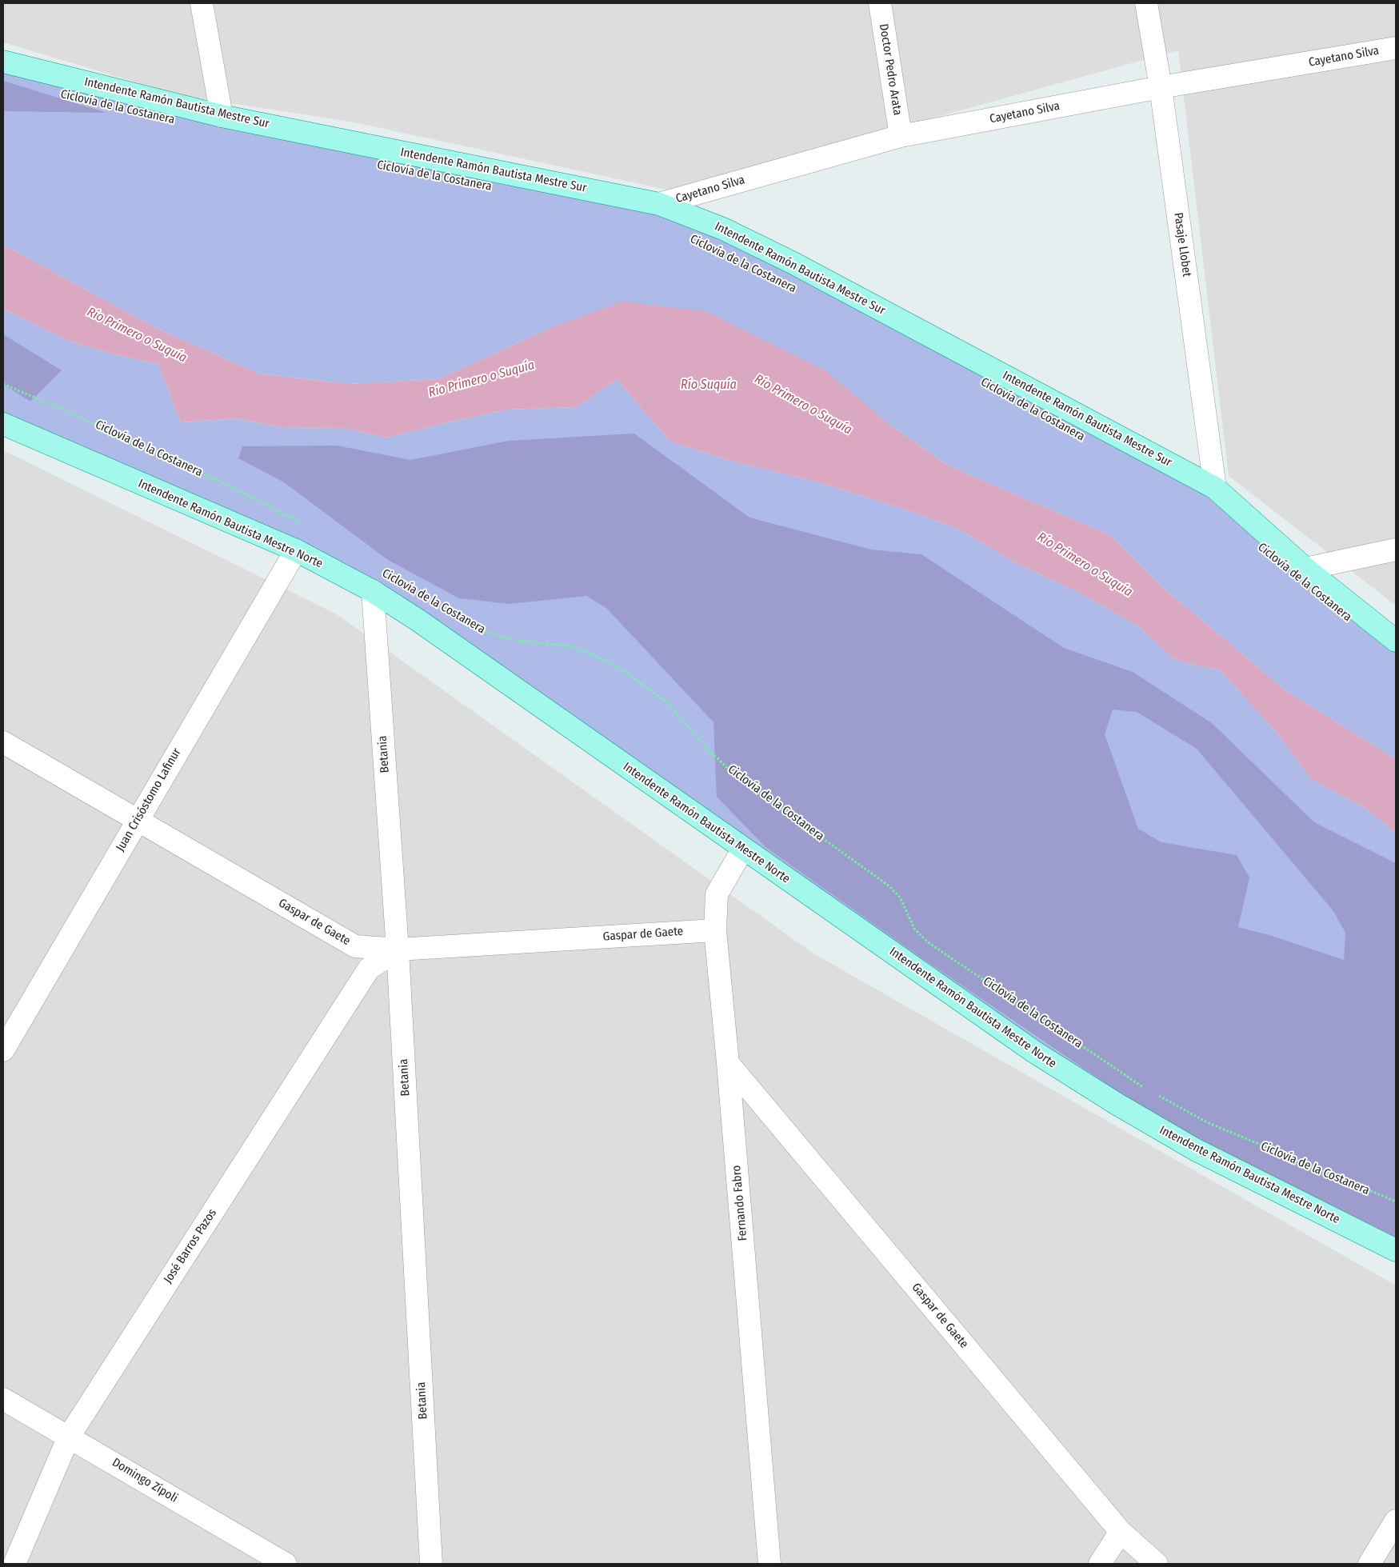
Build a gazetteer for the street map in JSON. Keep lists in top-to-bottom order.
{
  "streets": {
    "main road": ["Intendente Ramón Bautista Mestre Sur", "Intendente Ramón Bautista Mestre Norte"],
    "street": [
      "Cayetano Silva",
      "Doctor Pedro Arata",
      "Pasaje Llobet",
      "Betania",
      "Juan Crisóstomo Lafinur",
      "Gaspar de Gaete",
      "Fernando Fabro",
      "José Barros Pazos",
      "Domingo Zípoli"
    ],
    "path": ["Ciclovía de la Costanera"]
  },
  "crossings": [
    ["Cayetano Silva", "Doctor Pedro Arata"],
    ["Cayetano Silva", "Intendente Ramón Bautista Mestre Sur"],
    ["Cayetano Silva", "Pasaje Llobet"],
    ["Intendente Ramón Bautista Mestre Sur", "Pasaje Llobet"],
    ["Intendente Ramón Bautista Mestre Norte", "Betania"],
    ["Intendente Ramón Bautista Mestre Norte", "Juan Crisóstomo Lafinur"],
    ["Intendente Ramón Bautista Mestre Norte", "Fernando Fabro"],
    ["Betania", "Gaspar de Gaete"],
    ["Betania", "José Barros Pazos"],
    ["Juan Crisóstomo Lafinur", "Gaspar de Gaete"],
    ["Gaspar de Gaete", "Fernando Fabro"],
    ["Gaspar de Gaete", "José Barros Pazos"],
    ["José Barros Pazos", "Domingo Zípoli"]
  ],
  "water": ["Río Primero o Suquía", "Río Suquía"]
}
